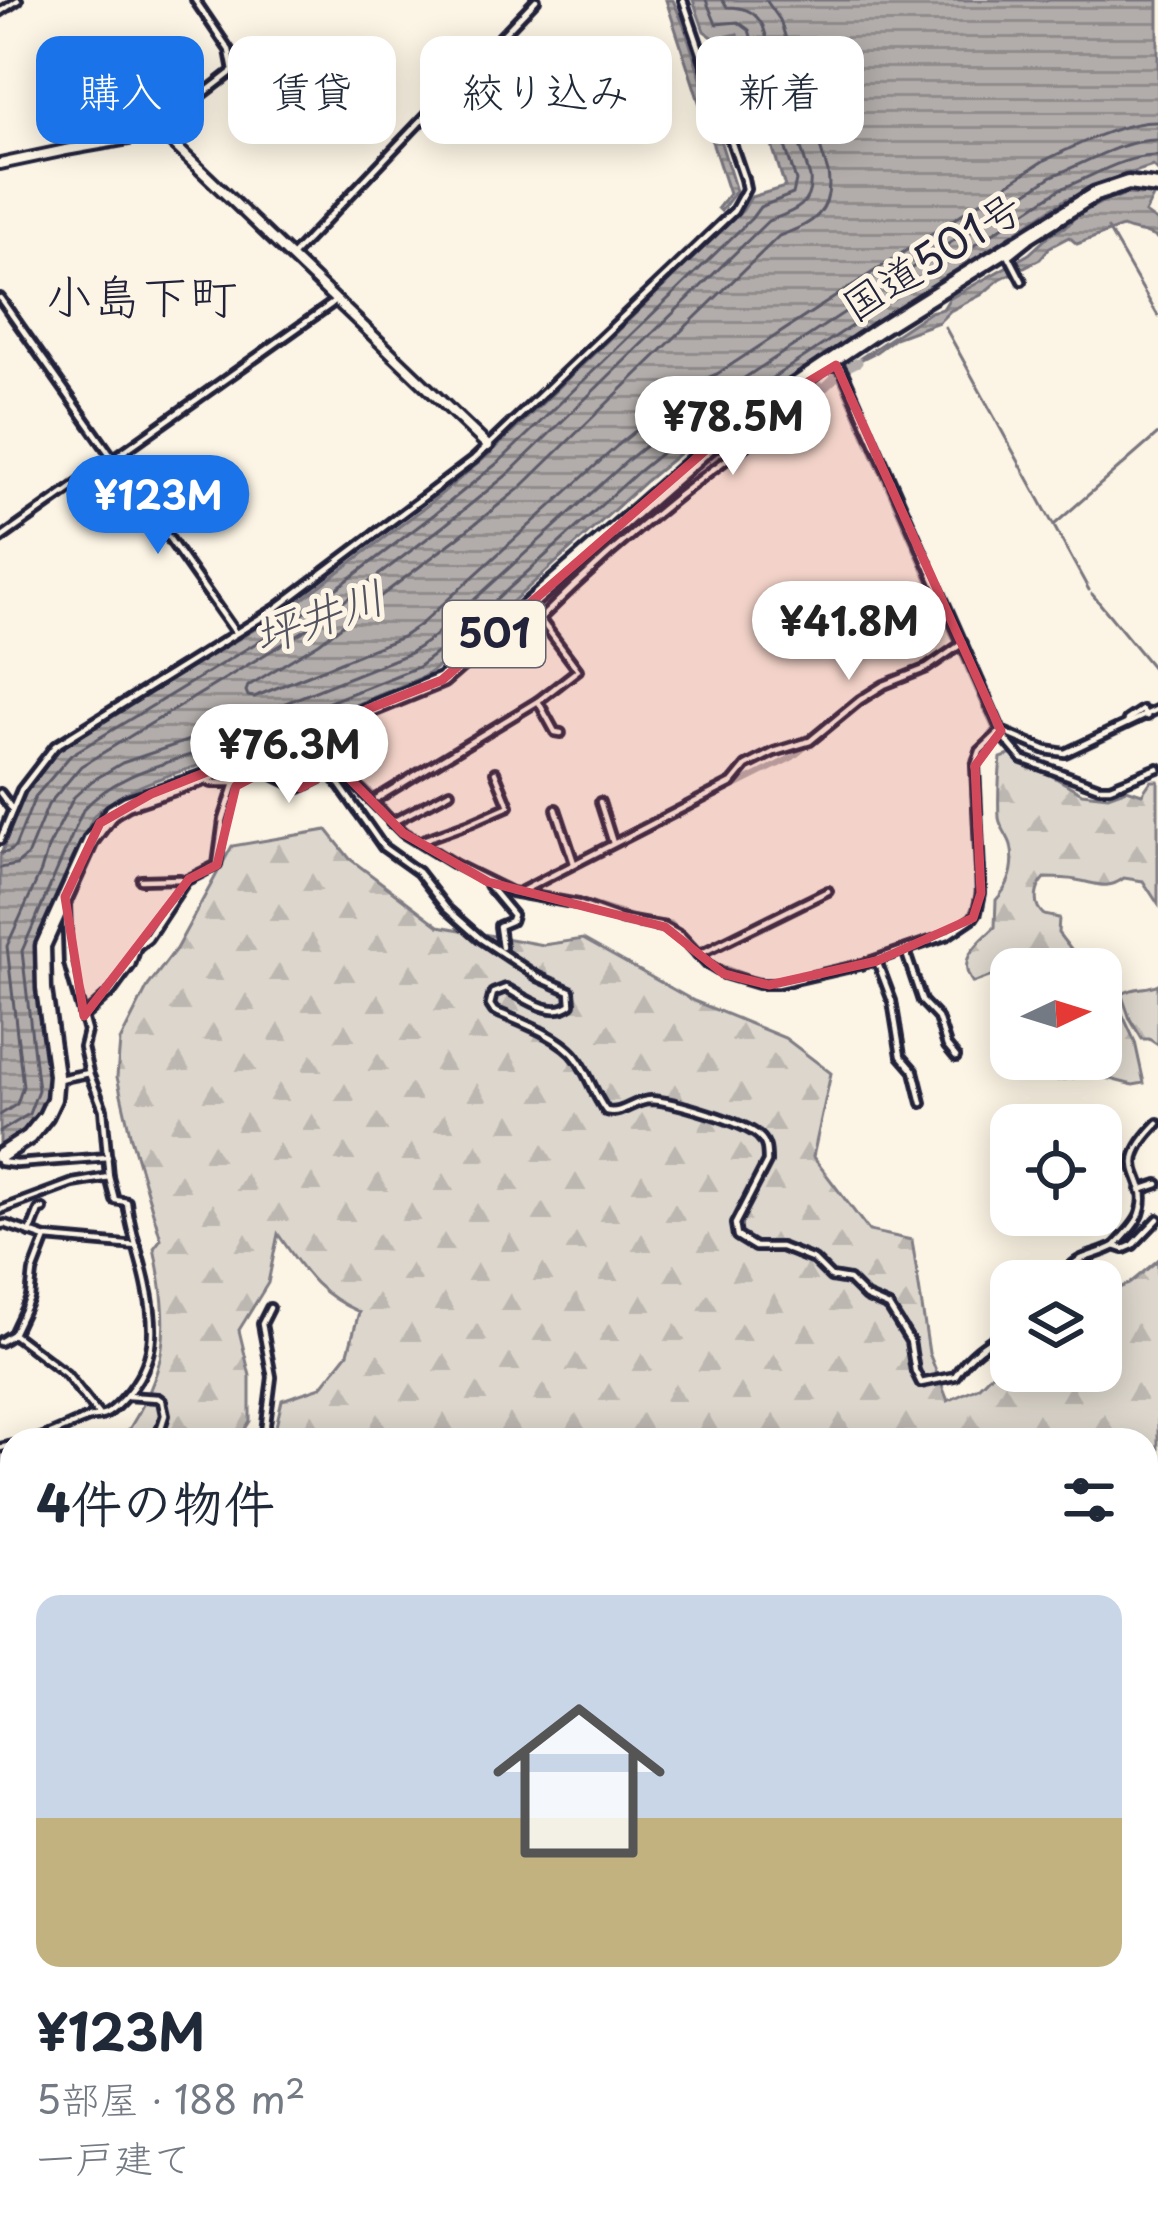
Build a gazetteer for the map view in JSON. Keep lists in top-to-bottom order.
{
  "streets": {
    "highway": ["国道501号", "501"]
  },
  "districts": ["小島下町"],
  "water": ["坪井川"],
  "north": "right",
  "page": {
    "chip": [
      "購入",
      "賃貸",
      "絞り込み",
      "新着"
    ],
    "price": [
      "¥78.5M",
      "¥123M",
      "¥41.8M",
      "¥76.3M"
    ],
    "heading": "4件の物件",
    "list": [
      {
        "name": "¥123M",
        "note": "5部屋 · 188 m² · 一戸建て"
      }
    ]
  }
}
